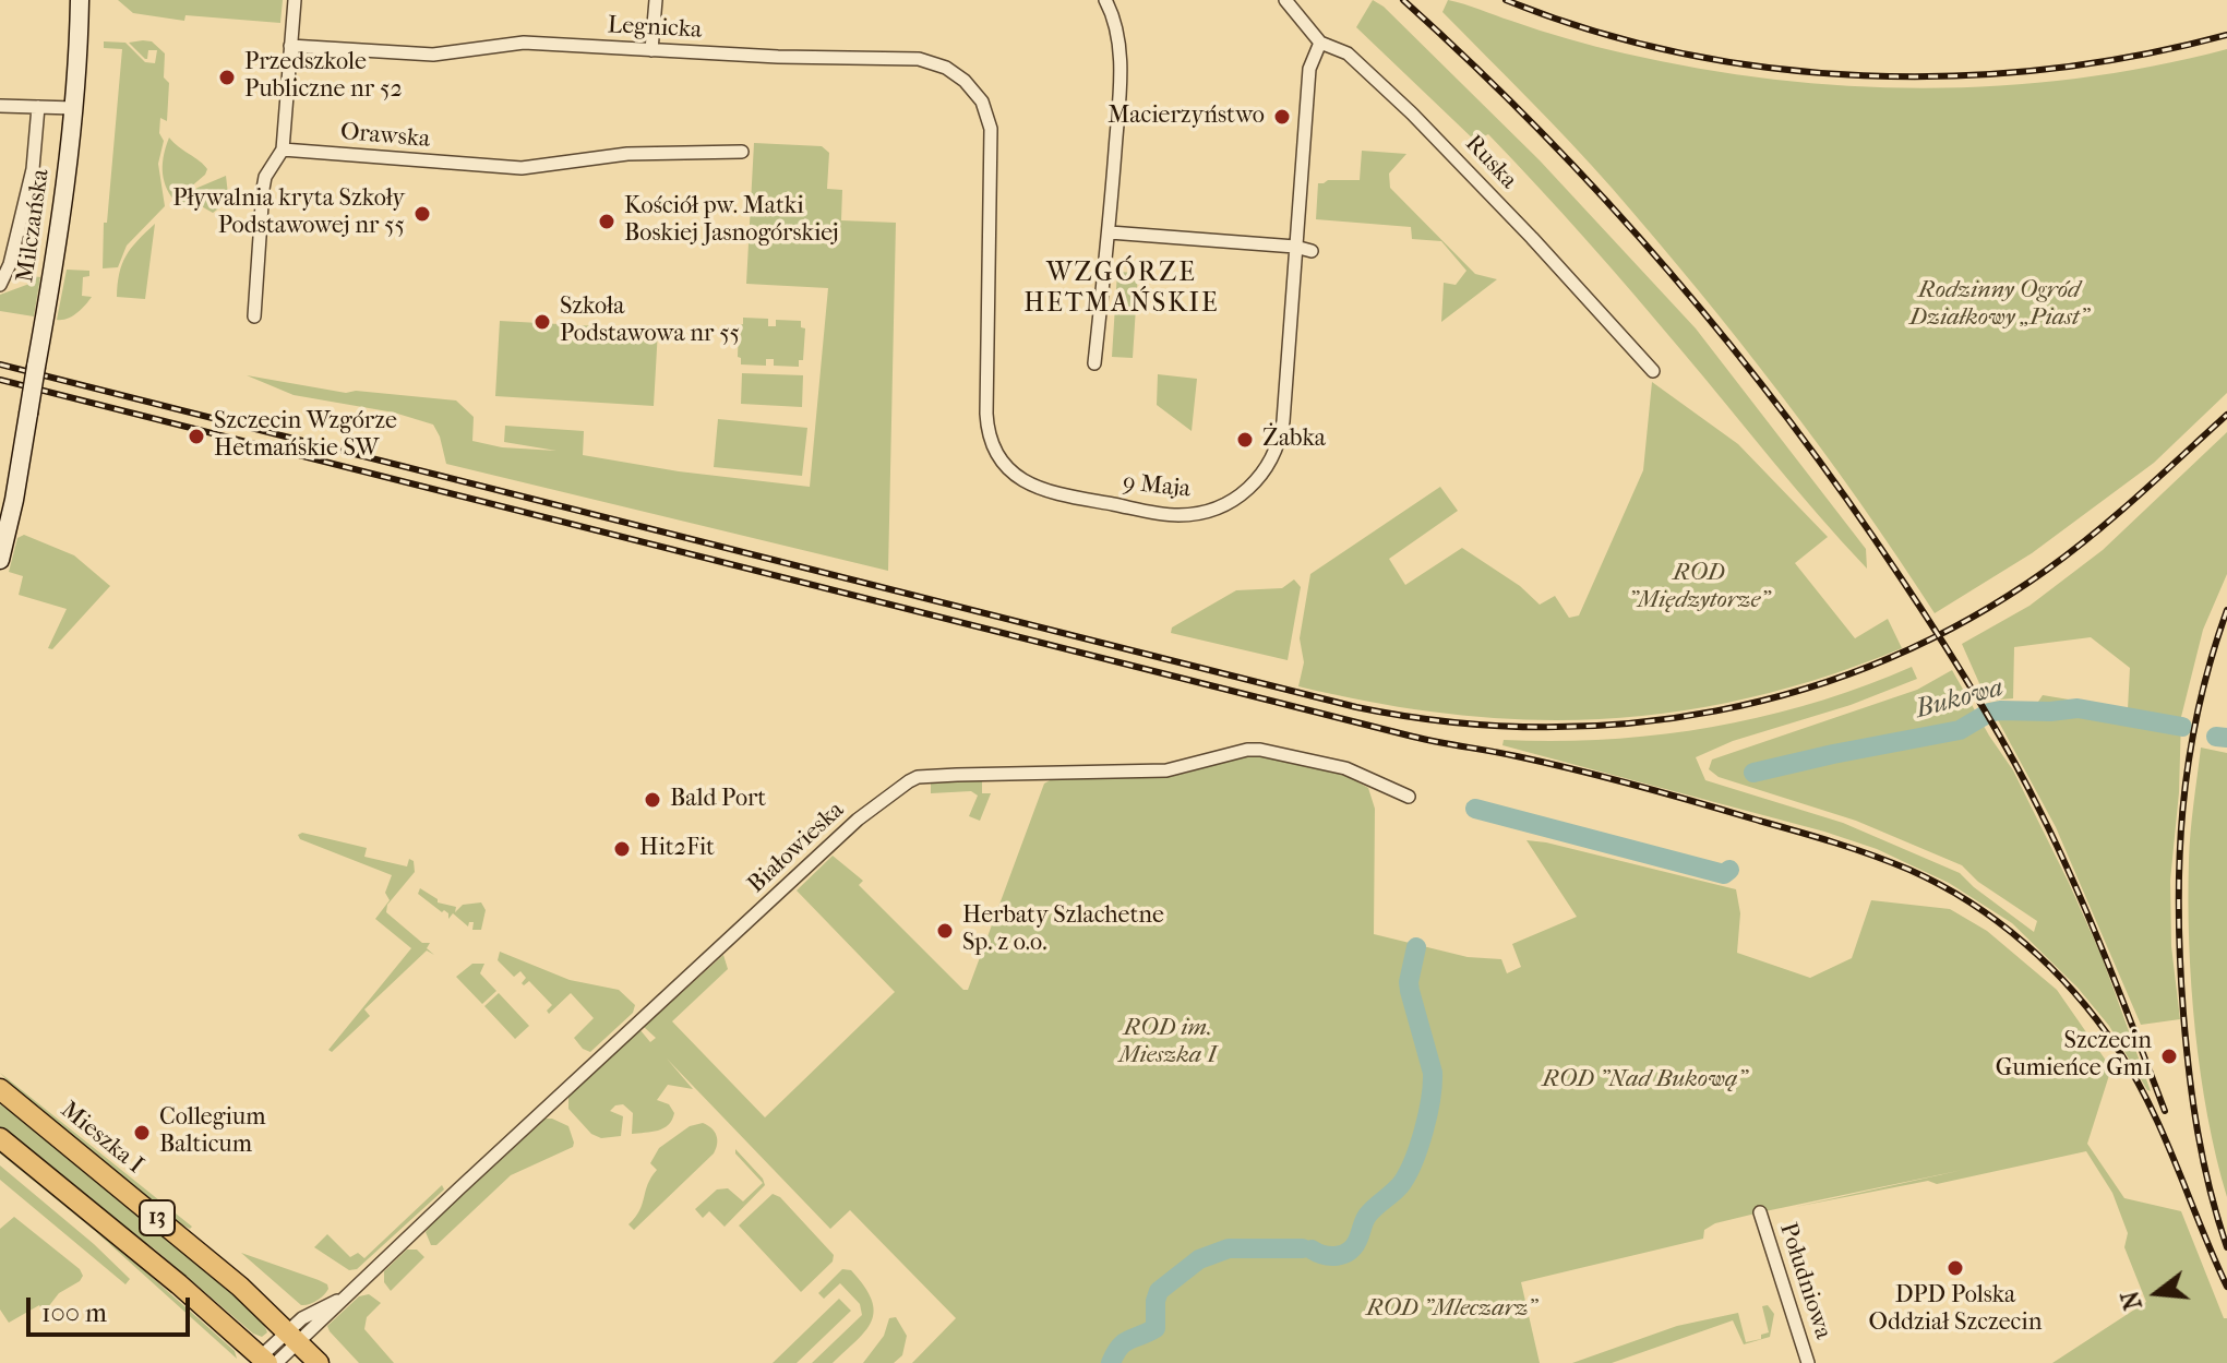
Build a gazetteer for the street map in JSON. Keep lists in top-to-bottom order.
{
  "streets": {
    "main road": ["Mieszka I", "13"],
    "street": [
      "Legnicka",
      "Orawska",
      "Ruska",
      "Milczańska",
      "9 Maja",
      "Białowieska",
      "Południowa"
    ]
  },
  "crossings": [
    ["Legnicka", "9 Maja"],
    ["Ruska", "9 Maja"],
    ["Białowieska", "Mieszka I"]
  ],
  "districts": ["WZGÓRZE HETMAŃSKIE"],
  "water": ["Bukowa"],
  "parks": [
    "Rodzinny Ogród Działkowy „Piast”",
    "ROD \"Międzytorze\"",
    "ROD im. Mieszka I",
    "ROD \"Nad Bukową\"",
    "ROD \"Mleczarz\""
  ],
  "places": [
    "Przedszkole Publiczne nr 52",
    "Macierzyństwo",
    "Pływalnia kryta Szkoły Podstawowej nr 55",
    "Kościół pw. Matki Boskiej Jasnogórskiej",
    "Szkoła Podstawowa nr 55",
    "Szczecin Wzgórze Hetmańskie SW",
    "Żabka",
    "Bald Port",
    "Hit2Fit",
    "Herbaty Szlachetne Sp. z o.o.",
    "Szczecin Gumieńce Gm1",
    "Collegium Balticum",
    "DPD Polska Oddział Szczecin"
  ],
  "scale_bar": "100 m",
  "north": "left"
}
